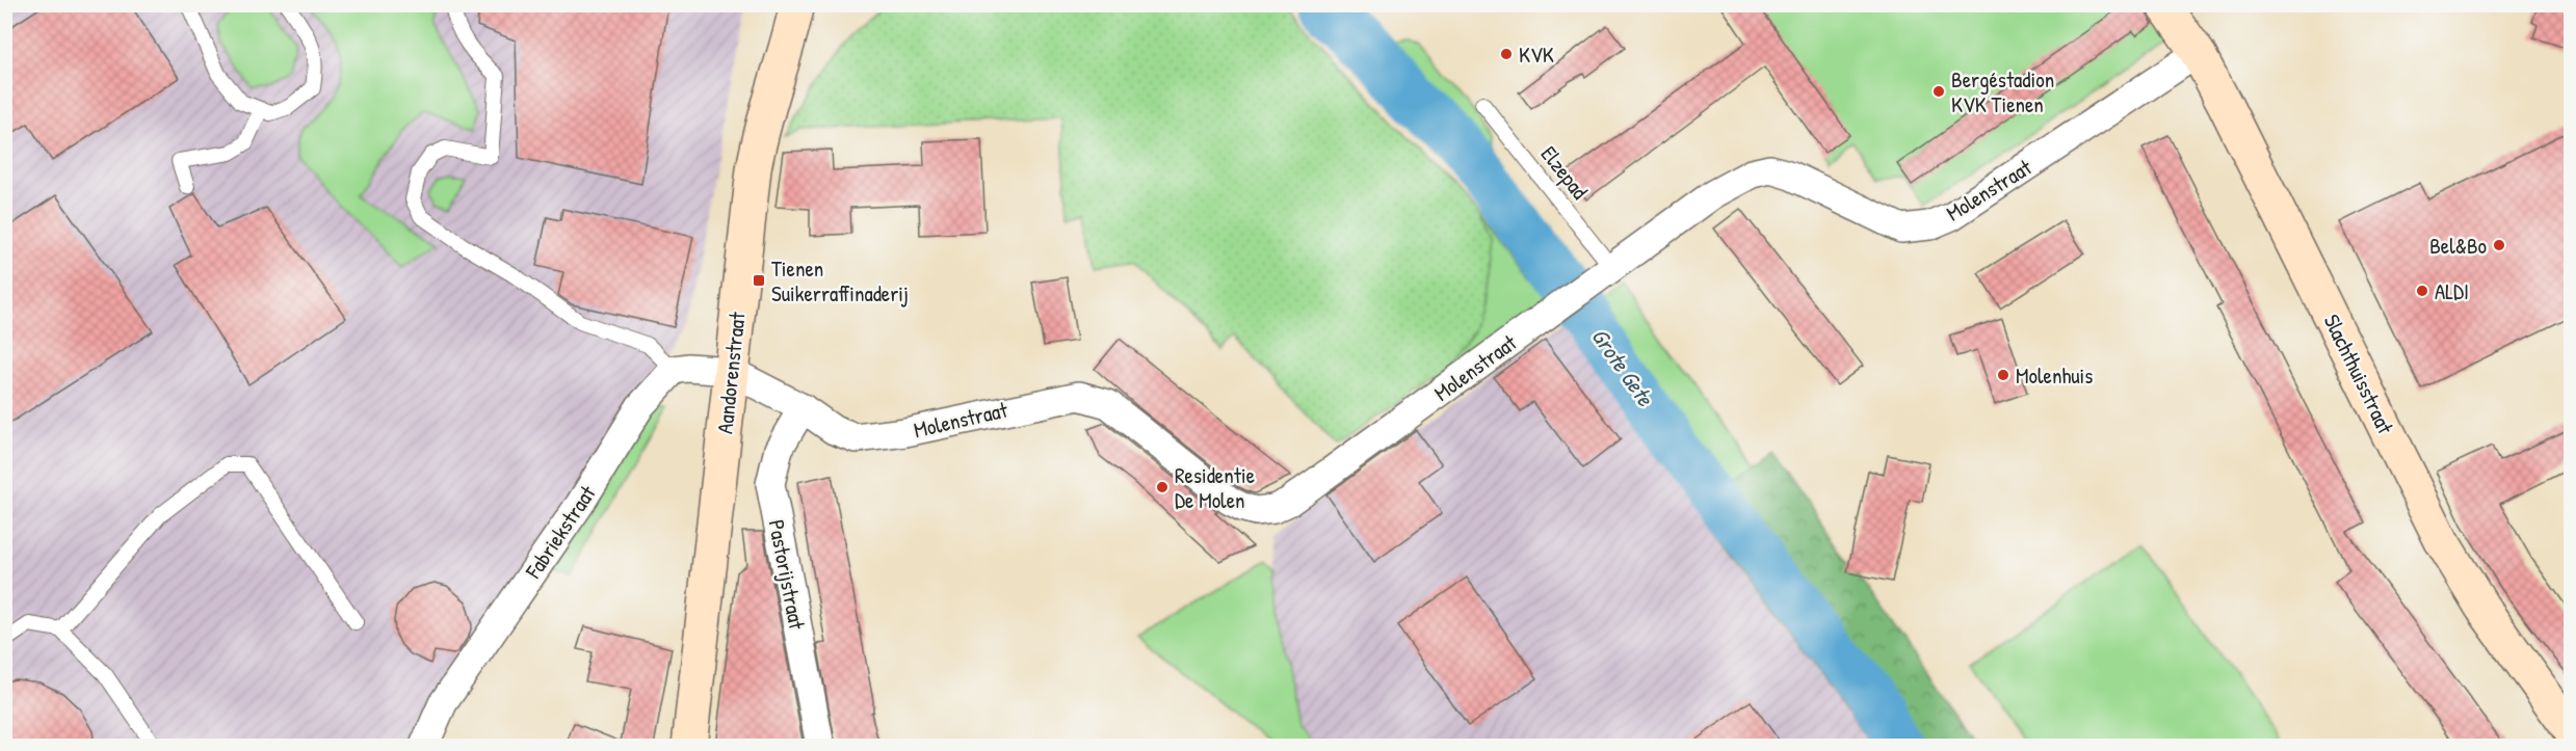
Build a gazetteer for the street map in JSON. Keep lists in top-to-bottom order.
{
  "streets": {
    "street": [
      "Molenstraat",
      "Aandorenstraat",
      "Slachthuisstraat",
      "Fabriekstraat",
      "Pastorijstraat"
    ],
    "lane": ["Elzepad"]
  },
  "crossings": [
    ["Elzepad", "Molenstraat"],
    ["Molenstraat", "Aandorenstraat"],
    ["Molenstraat", "Slachthuisstraat"],
    ["Molenstraat", "Pastorijstraat"]
  ],
  "water": ["Grote Gete"],
  "places": {
    "other": [
      "KVK",
      "Bergéstadion KVK Tienen",
      "Bel&Bo",
      "ALDI",
      "Molenhuis",
      "Residentie De Molen"
    ],
    "transit": ["Tienen Suikerraffinaderij"]
  }
}
